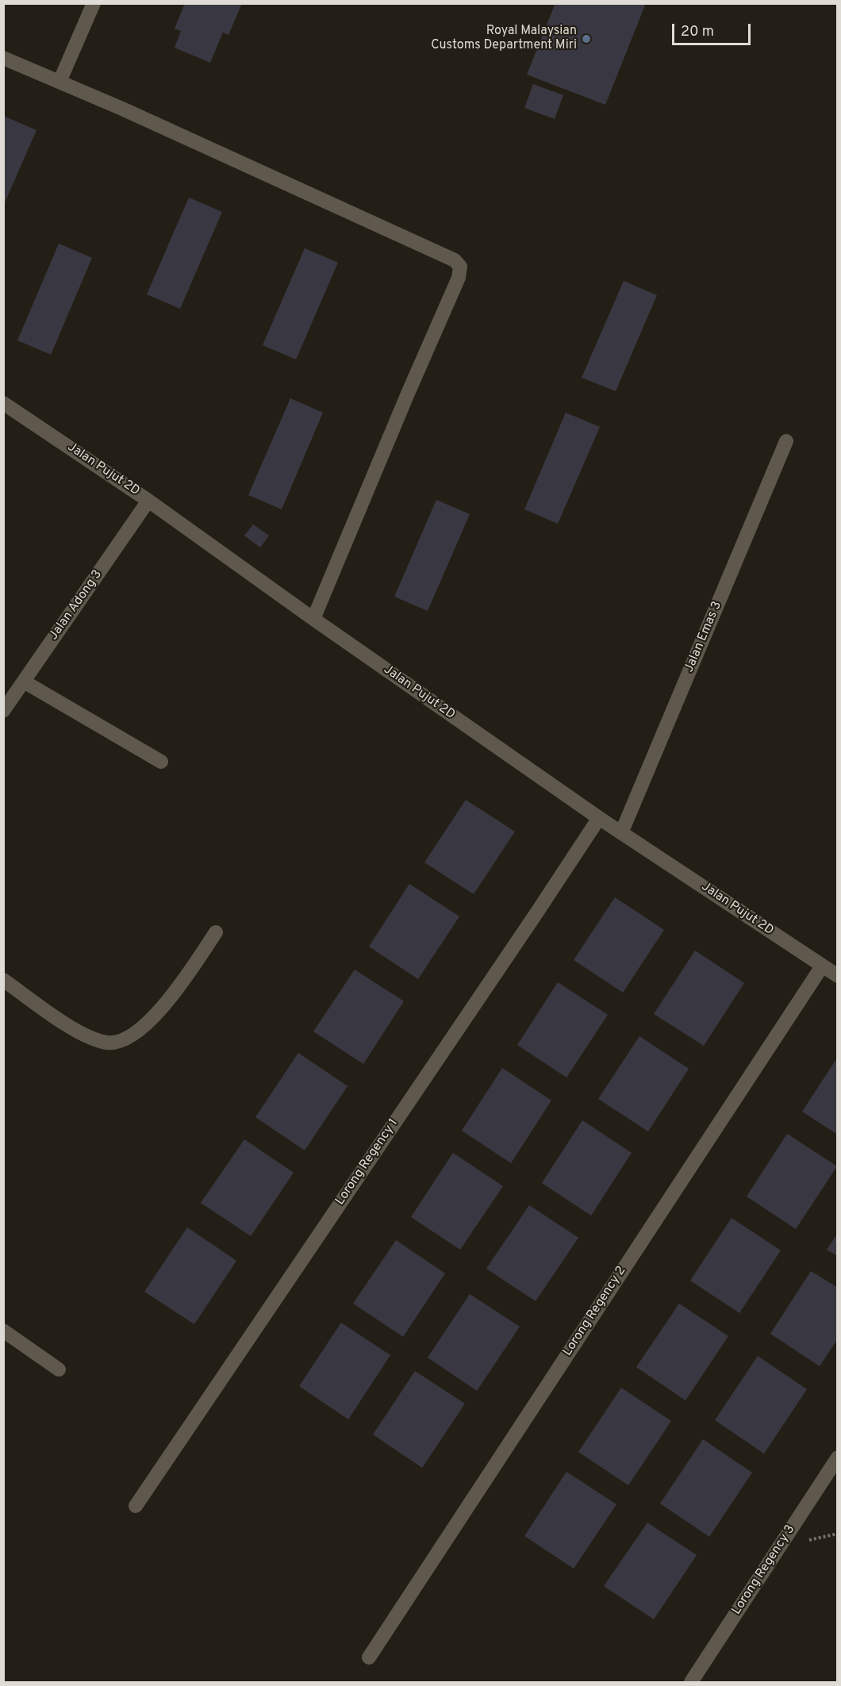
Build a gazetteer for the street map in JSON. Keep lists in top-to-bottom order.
{
  "streets": {
    "street": [
      "Jalan Pujut 2D",
      "Jalan Adong 3",
      "Jalan Emas 3",
      "Lorong Regency 1",
      "Lorong Regency 2",
      "Lorong Regency 3"
    ]
  },
  "crossings": [
    ["Jalan Pujut 2D", "Jalan Adong 3"],
    ["Jalan Pujut 2D", "Jalan Emas 3"],
    ["Jalan Pujut 2D", "Lorong Regency 1"],
    ["Jalan Pujut 2D", "Lorong Regency 2"]
  ],
  "places": ["Royal Malaysian Customs Department Miri"],
  "scale_bar": "20 m"
}
